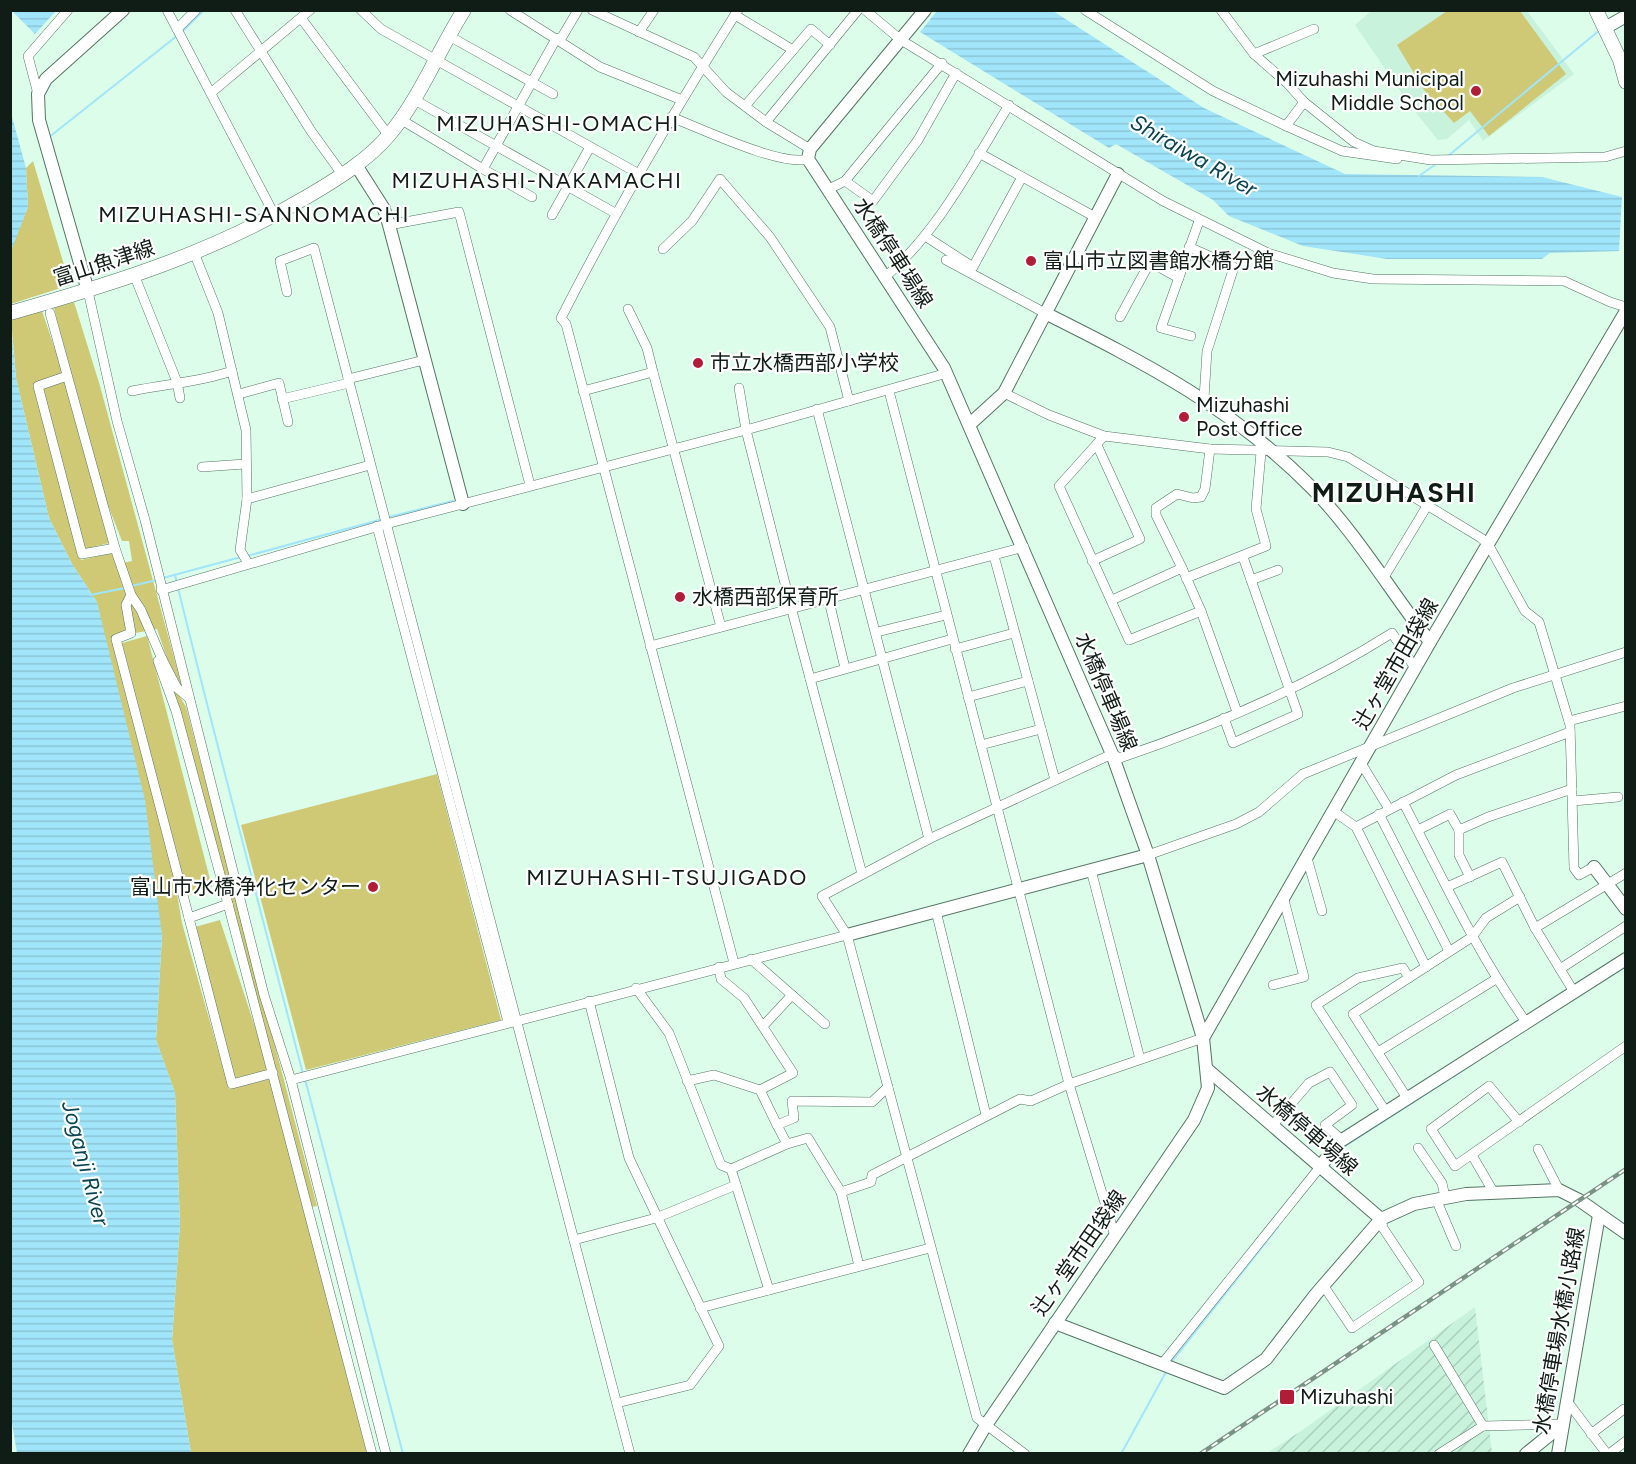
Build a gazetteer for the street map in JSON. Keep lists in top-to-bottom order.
{
  "streets": {
    "main road": [
      "水橋停車場線",
      "富山魚津線",
      "辻ヶ堂市田袋線",
      "水橋停車場水橋小路線"
    ]
  },
  "crossings": [
    ["水橋停車場線", "辻ヶ堂市田袋線"]
  ],
  "districts": [
    "MIZUHASHI-OMACHI",
    "MIZUHASHI-NAKAMACHI",
    "MIZUHASHI-SANNOMACHI",
    "MIZUHASHI",
    "MIZUHASHI-TSUJIGADO"
  ],
  "water": ["Shiraiwa River", "Joganji River"],
  "places": {
    "other": [
      "Mizuhashi Municipal Middle School",
      "富山市立図書館水橋分館",
      "市立水橋西部小学校",
      "Mizuhashi Post Office",
      "水橋西部保育所",
      "富山市水橋浄化センター"
    ],
    "transit": ["Mizuhashi"]
  }
}
